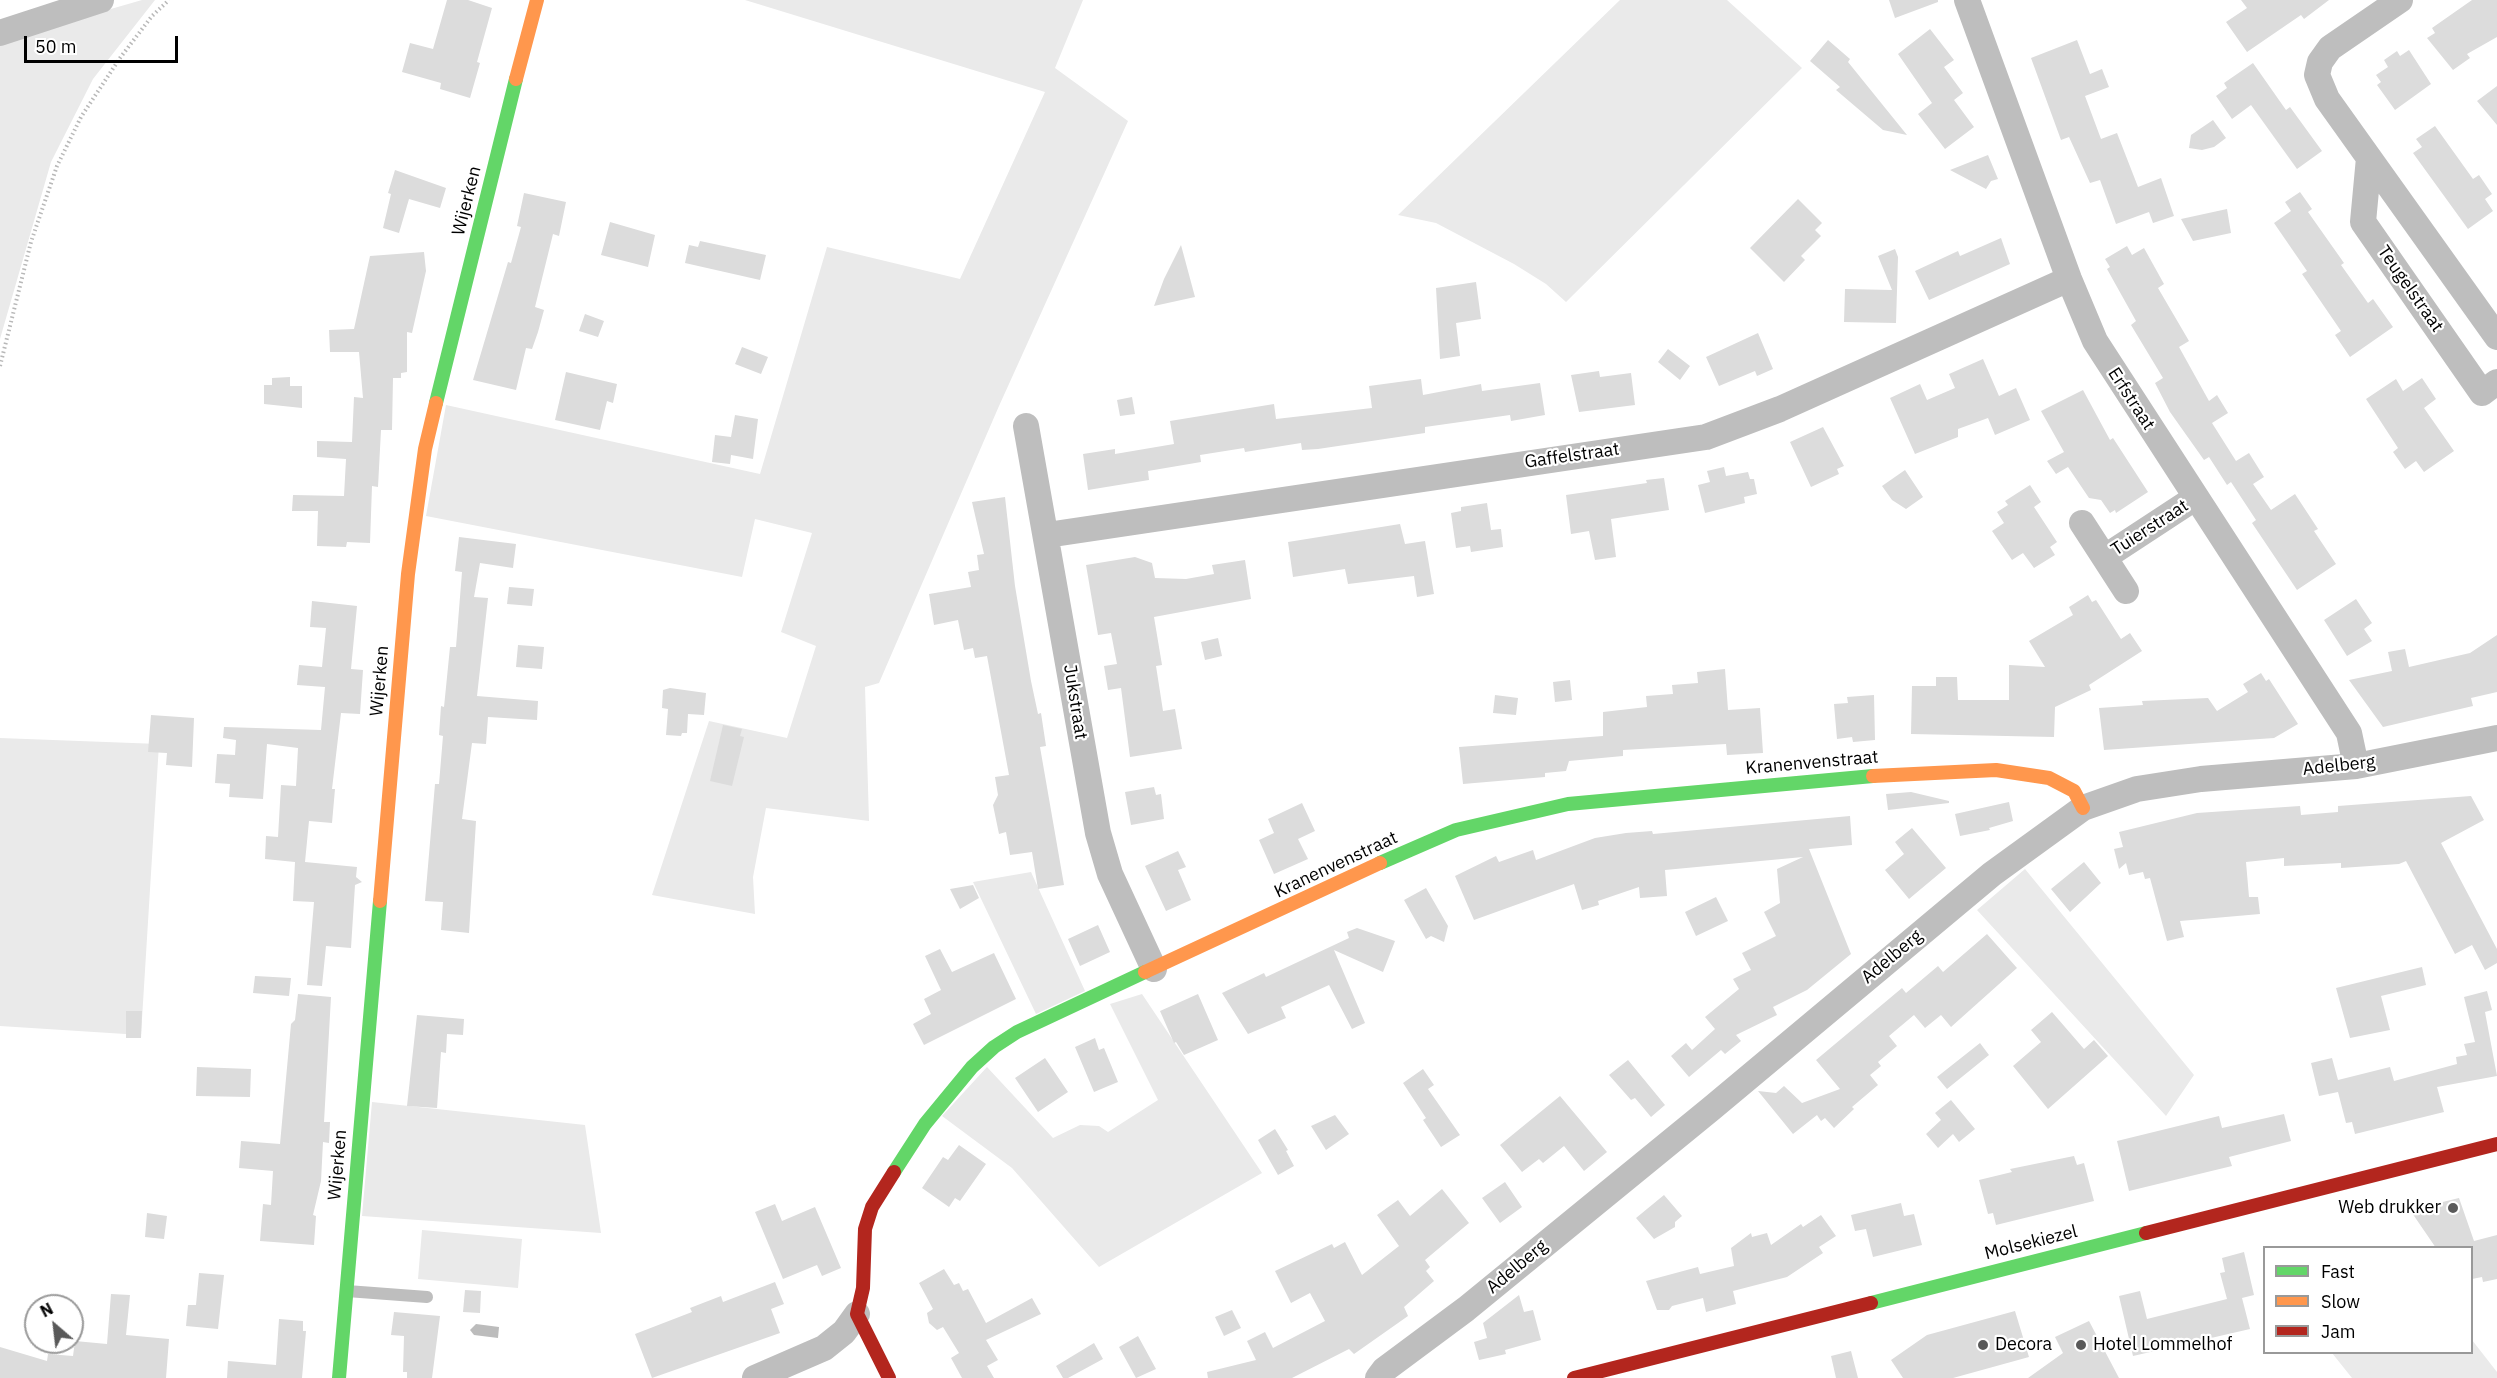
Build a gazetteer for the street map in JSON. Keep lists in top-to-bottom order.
{
  "streets": {
    "street": [
      "Wijerken",
      "Teugelstraat",
      "Erfstraat",
      "Gaffelstraat",
      "Tuierstraat",
      "Jukstraat",
      "Kranenvenstraat",
      "Adelberg",
      "Molsekiezel"
    ]
  },
  "crossings": [
    ["Erfstraat", "Gaffelstraat"],
    ["Erfstraat", "Tuierstraat"],
    ["Erfstraat", "Adelberg"],
    ["Gaffelstraat", "Jukstraat"],
    ["Jukstraat", "Kranenvenstraat"],
    ["Kranenvenstraat", "Adelberg"]
  ],
  "places": ["Web drukker", "Decora", "Hotel Lommelhof"],
  "legend": ["Fast", "Slow", "Jam"],
  "scale_bar": "50 m",
  "north": "top left"
}
